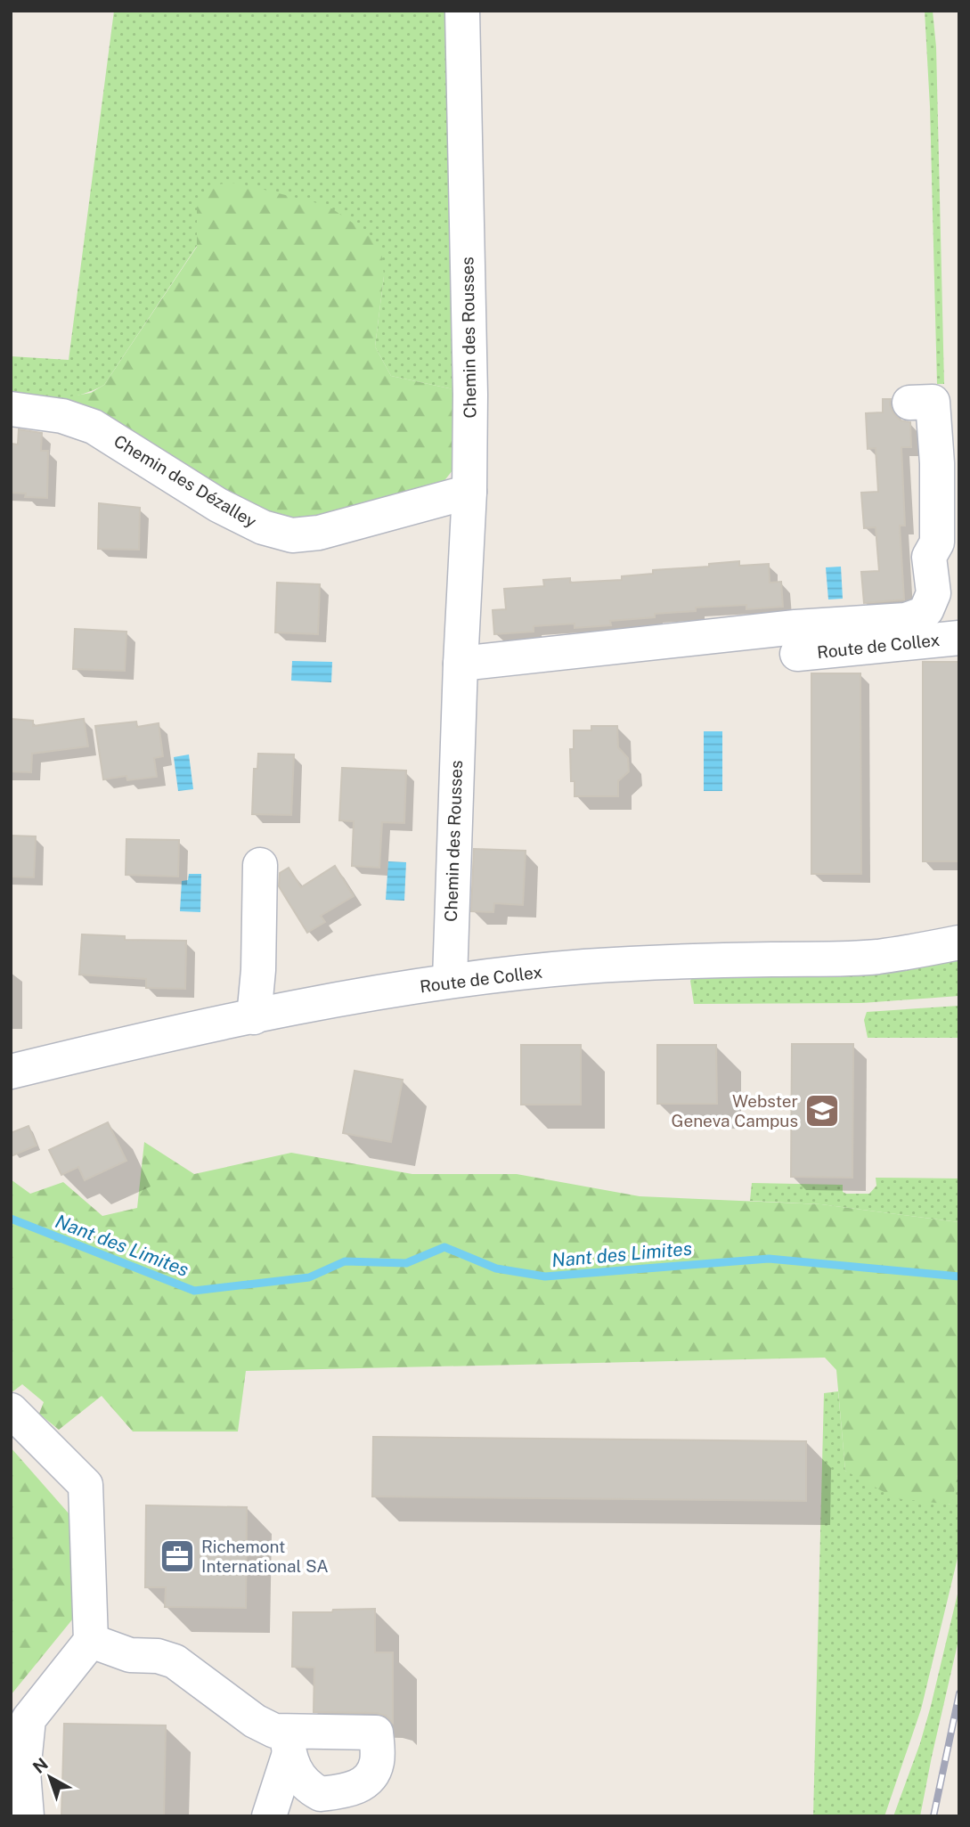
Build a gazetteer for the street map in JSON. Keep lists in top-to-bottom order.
{
  "streets": {
    "street": ["Chemin des Rousses", "Chemin des Dézalley", "Route de Collex"]
  },
  "crossings": [
    ["Chemin des Rousses", "Chemin des Dézalley"],
    ["Chemin des Rousses", "Route de Collex"]
  ],
  "water": ["Nant des Limites"],
  "places": {
    "school or university": ["Webster Geneva Campus"],
    "office": ["Richemont International SA"]
  },
  "north": "top left"
}
